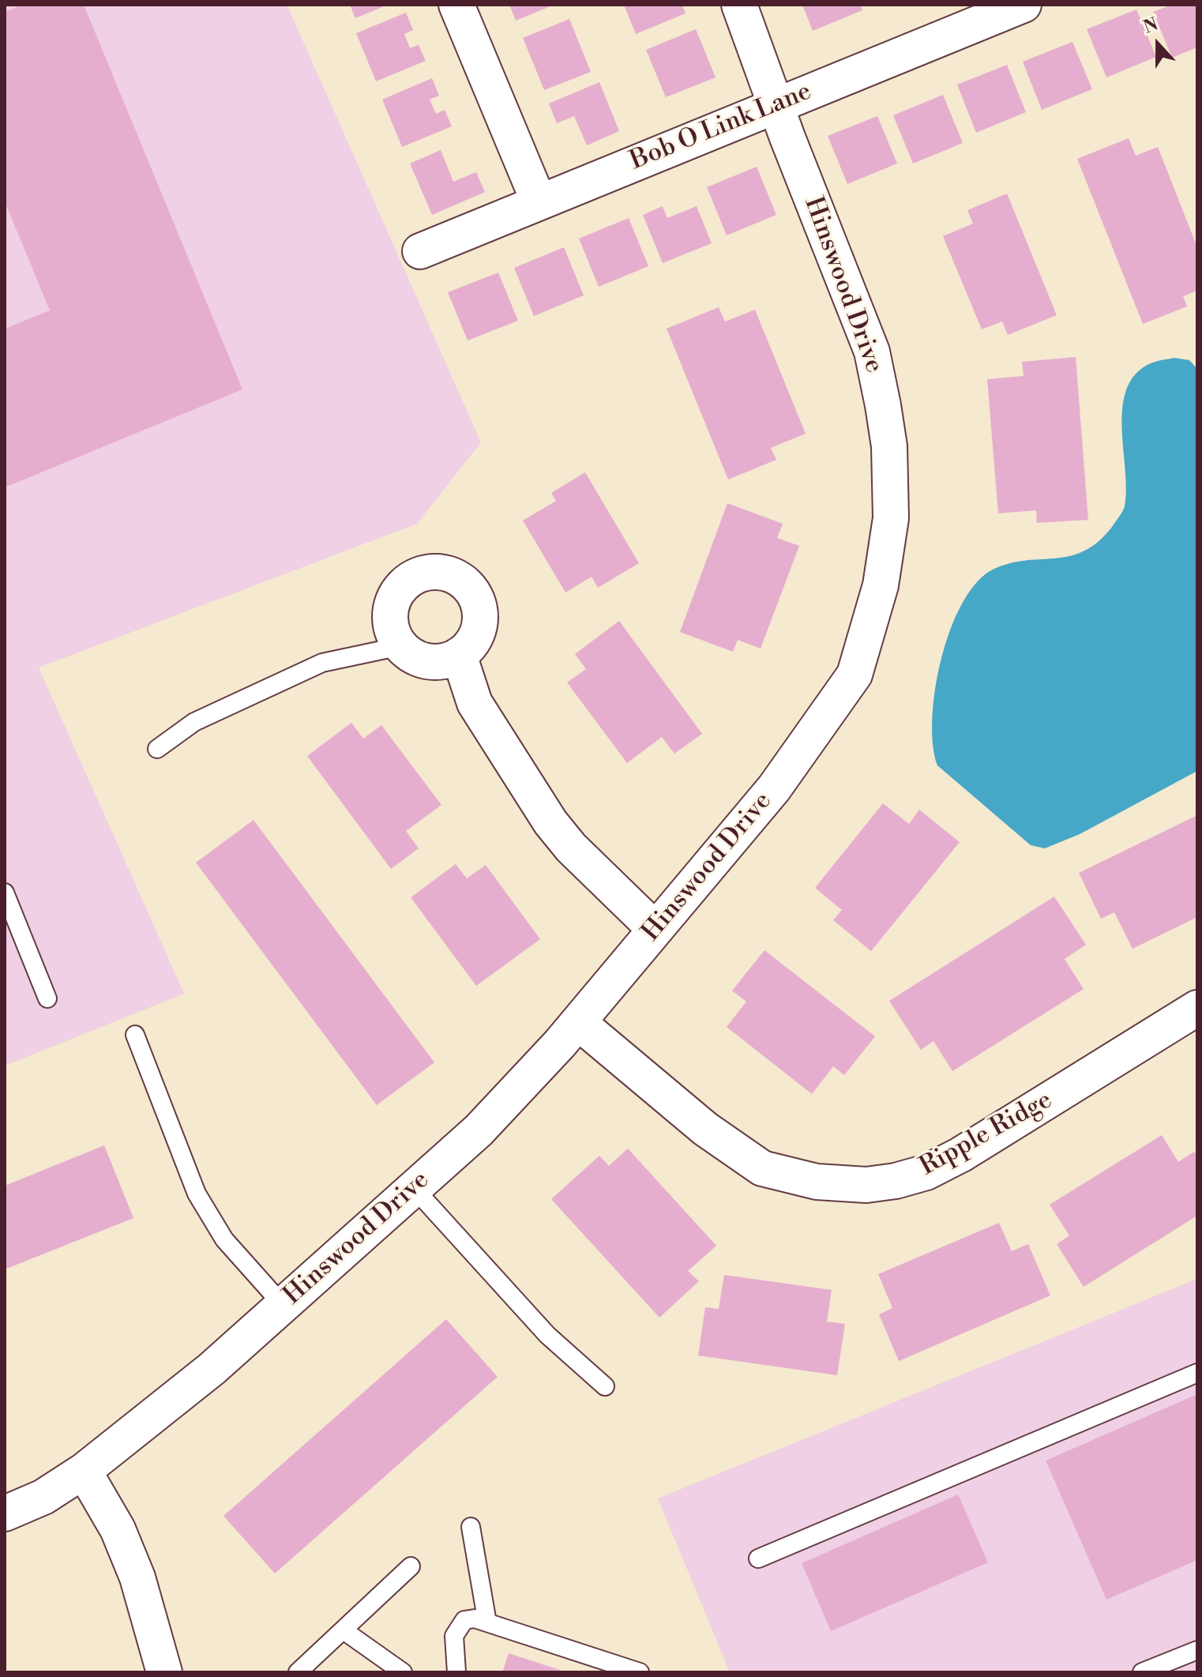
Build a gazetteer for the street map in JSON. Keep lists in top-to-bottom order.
{
  "streets": {
    "street": ["Bob O Link Lane", "Hinswood Drive", "Ripple Ridge"]
  },
  "crossings": [
    ["Bob O Link Lane", "Hinswood Drive"],
    ["Hinswood Drive", "Ripple Ridge"]
  ],
  "north": "top"
}
